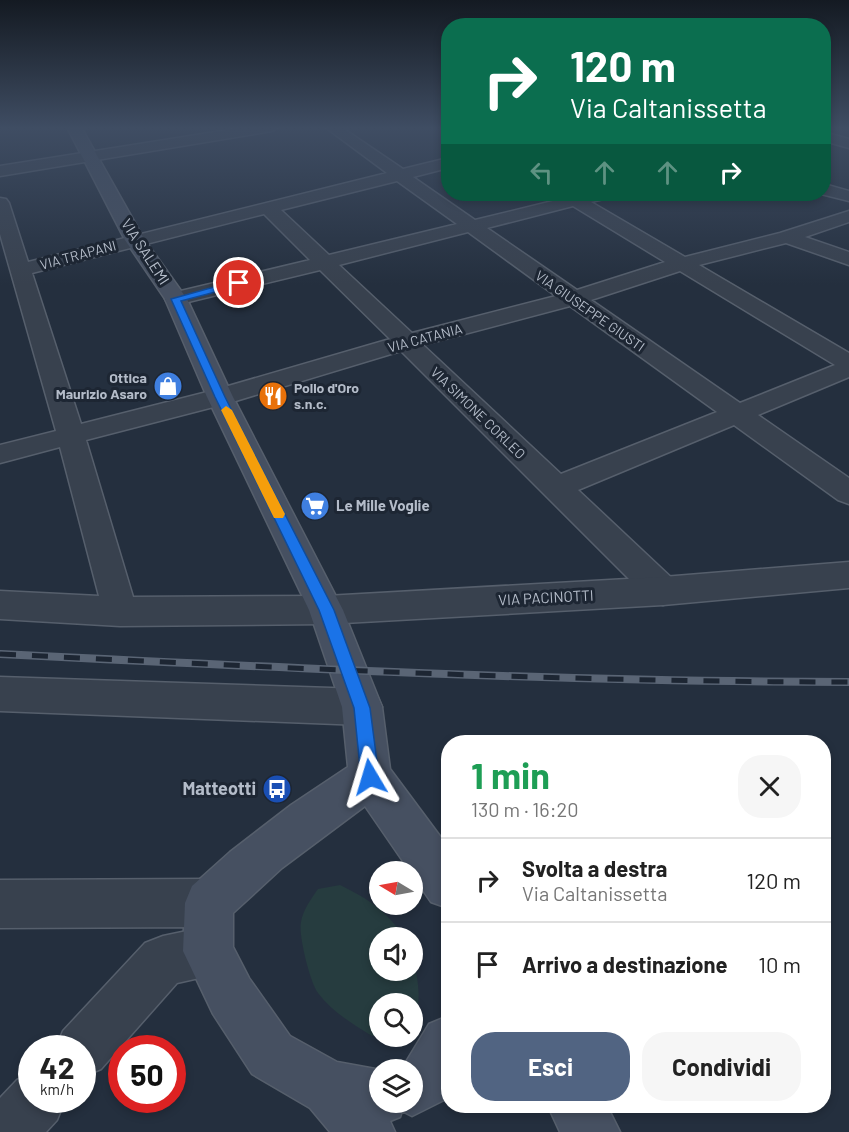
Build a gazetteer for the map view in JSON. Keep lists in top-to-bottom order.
{
  "streets": {
    "main road": ["VIA SALEMI"],
    "street": [
      "VIA TRAPANI",
      "VIA GIUSEPPE GIUSTI",
      "VIA CATANIA",
      "VIA SIMONE CORLEO",
      "VIA PACINOTTI"
    ]
  },
  "crossings": [
    ["VIA SALEMI", "VIA TRAPANI"],
    ["VIA SALEMI", "VIA CATANIA"],
    ["VIA SALEMI", "VIA PACINOTTI"],
    ["VIA TRAPANI", "VIA SIMONE CORLEO"],
    ["VIA GIUSEPPE GIUSTI", "VIA CATANIA"],
    ["VIA CATANIA", "VIA SIMONE CORLEO"],
    ["VIA SIMONE CORLEO", "VIA PACINOTTI"]
  ],
  "places": {
    "shop": ["Ottica Maurizio Asaro"],
    "restaurant": ["Pollo d'Oro s.n.c."],
    "supermarket": ["Le Mille Voglie"],
    "bus stop": ["Matteotti"]
  },
  "north": "left",
  "page": {
    "turn": ["120 m", "Via Caltanissetta"],
    "heading": ["1 min", "130 m · 16:20"],
    "list": [
      {
        "name": "Svolta a destra",
        "note": "Via Caltanissetta",
        "value": "120 m"
      },
      {
        "name": "Arrivo a destinazione",
        "value": "10 m"
      }
    ],
    "buttons": ["Esci", "Condividi"],
    "speed": "42 km/h",
    "limit": "50"
  }
}
